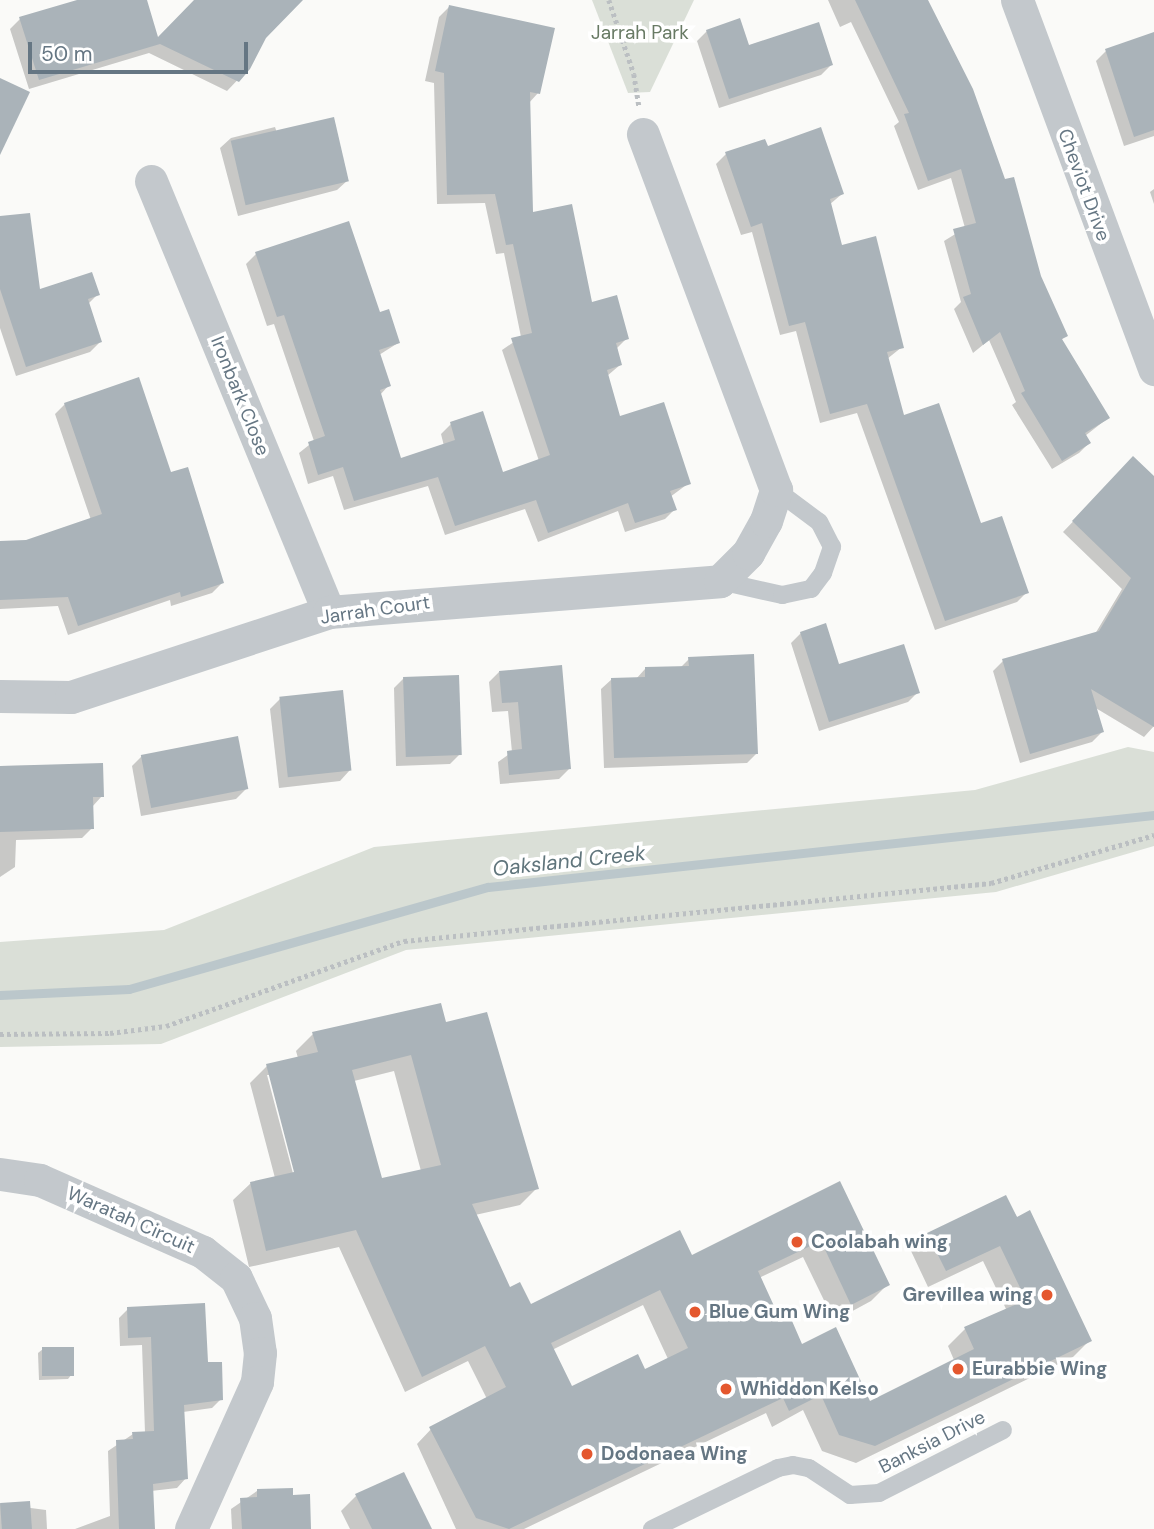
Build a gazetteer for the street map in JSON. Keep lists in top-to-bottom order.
{
  "streets": {
    "street": [
      "Cheviot Drive",
      "Ironbark Close",
      "Jarrah Court",
      "Waratah Circuit"
    ],
    "lane": ["Banksia Drive"]
  },
  "crossings": [
    ["Ironbark Close", "Jarrah Court"]
  ],
  "water": ["Oaksland Creek"],
  "parks": ["Jarrah Park"],
  "places": [
    "Coolabah wing",
    "Grevillea wing",
    "Blue Gum Wing",
    "Eurabbie Wing",
    "Whiddon Kelso",
    "Dodonaea Wing"
  ],
  "scale_bar": "50 m"
}
